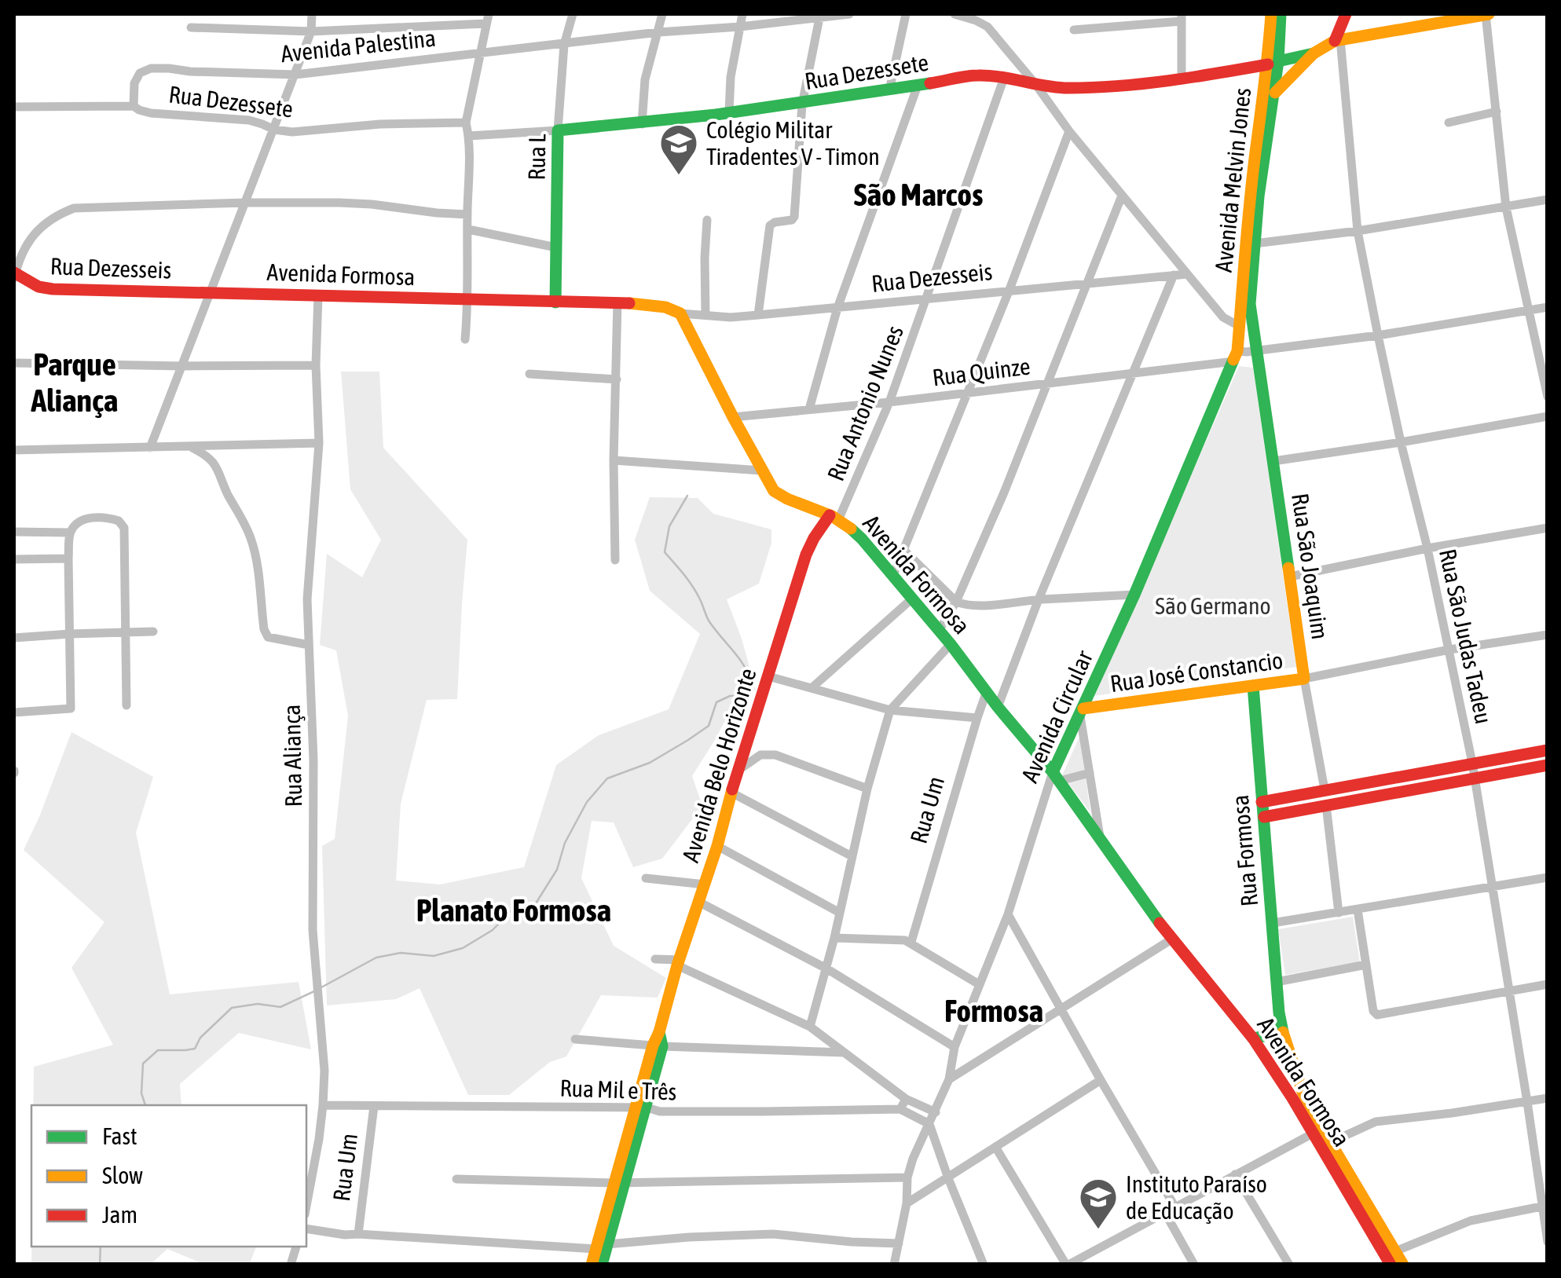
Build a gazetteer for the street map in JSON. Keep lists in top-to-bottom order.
{
  "streets": {
    "main road": [
      "Rua Dezessete",
      "Rua L",
      "Avenida Melvin Jones",
      "Rua Dezesseis",
      "Avenida Formosa",
      "Rua São Joaquim",
      "Rua José Constancio",
      "Avenida Circular",
      "Avenida Belo Horizonte",
      "Rua Formosa"
    ],
    "street": [
      "Avenida Palestina",
      "Rua Quinze",
      "Rua Antonio Nunes",
      "Rua São Judas Tadeu",
      "Rua Aliança",
      "Rua Um",
      "Rua Mil e Três"
    ]
  },
  "crossings": [
    ["Avenida Palestina", "Rua Dezessete"],
    ["Avenida Palestina", "Rua L"],
    ["Rua Dezessete", "Rua L"],
    ["Rua Dezessete", "Avenida Melvin Jones"],
    ["Rua Dezessete", "Rua Antonio Nunes"],
    ["Rua Dezessete", "Rua São Judas Tadeu"],
    ["Rua L", "Avenida Formosa"],
    ["Avenida Melvin Jones", "Rua Quinze"],
    ["Avenida Melvin Jones", "Rua São Joaquim"],
    ["Avenida Melvin Jones", "Avenida Circular"],
    ["Rua Dezesseis", "Avenida Formosa"],
    ["Rua Dezesseis", "Rua Antonio Nunes"],
    ["Avenida Formosa", "Rua Quinze"],
    ["Avenida Formosa", "Rua Antonio Nunes"],
    ["Avenida Formosa", "Avenida Circular"],
    ["Avenida Formosa", "Rua Aliança"],
    ["Avenida Formosa", "Avenida Belo Horizonte"],
    ["Avenida Formosa", "Rua Um"],
    ["Avenida Formosa", "Rua Formosa"],
    ["Rua Quinze", "Rua Antonio Nunes"],
    ["Rua Quinze", "Avenida Circular"],
    ["Rua Antonio Nunes", "Avenida Belo Horizonte"],
    ["Rua São Joaquim", "Rua José Constancio"],
    ["Rua São Judas Tadeu", "Rua José Constancio"],
    ["Rua José Constancio", "Avenida Circular"],
    ["Rua José Constancio", "Rua Formosa"],
    ["Rua Aliança", "Rua Mil e Três"],
    ["Avenida Belo Horizonte", "Rua Mil e Três"],
    ["Rua Um", "Rua Mil e Três"]
  ],
  "districts": [
    "São Marcos",
    "Parque Aliança",
    "Planato Formosa",
    "Formosa"
  ],
  "parks": ["São Germano"],
  "places": {
    "school or university": ["Colégio Militar Tiradentes V - Timon", "Instituto Paraíso de Educação"]
  },
  "legend": ["Fast", "Slow", "Jam"]
}
